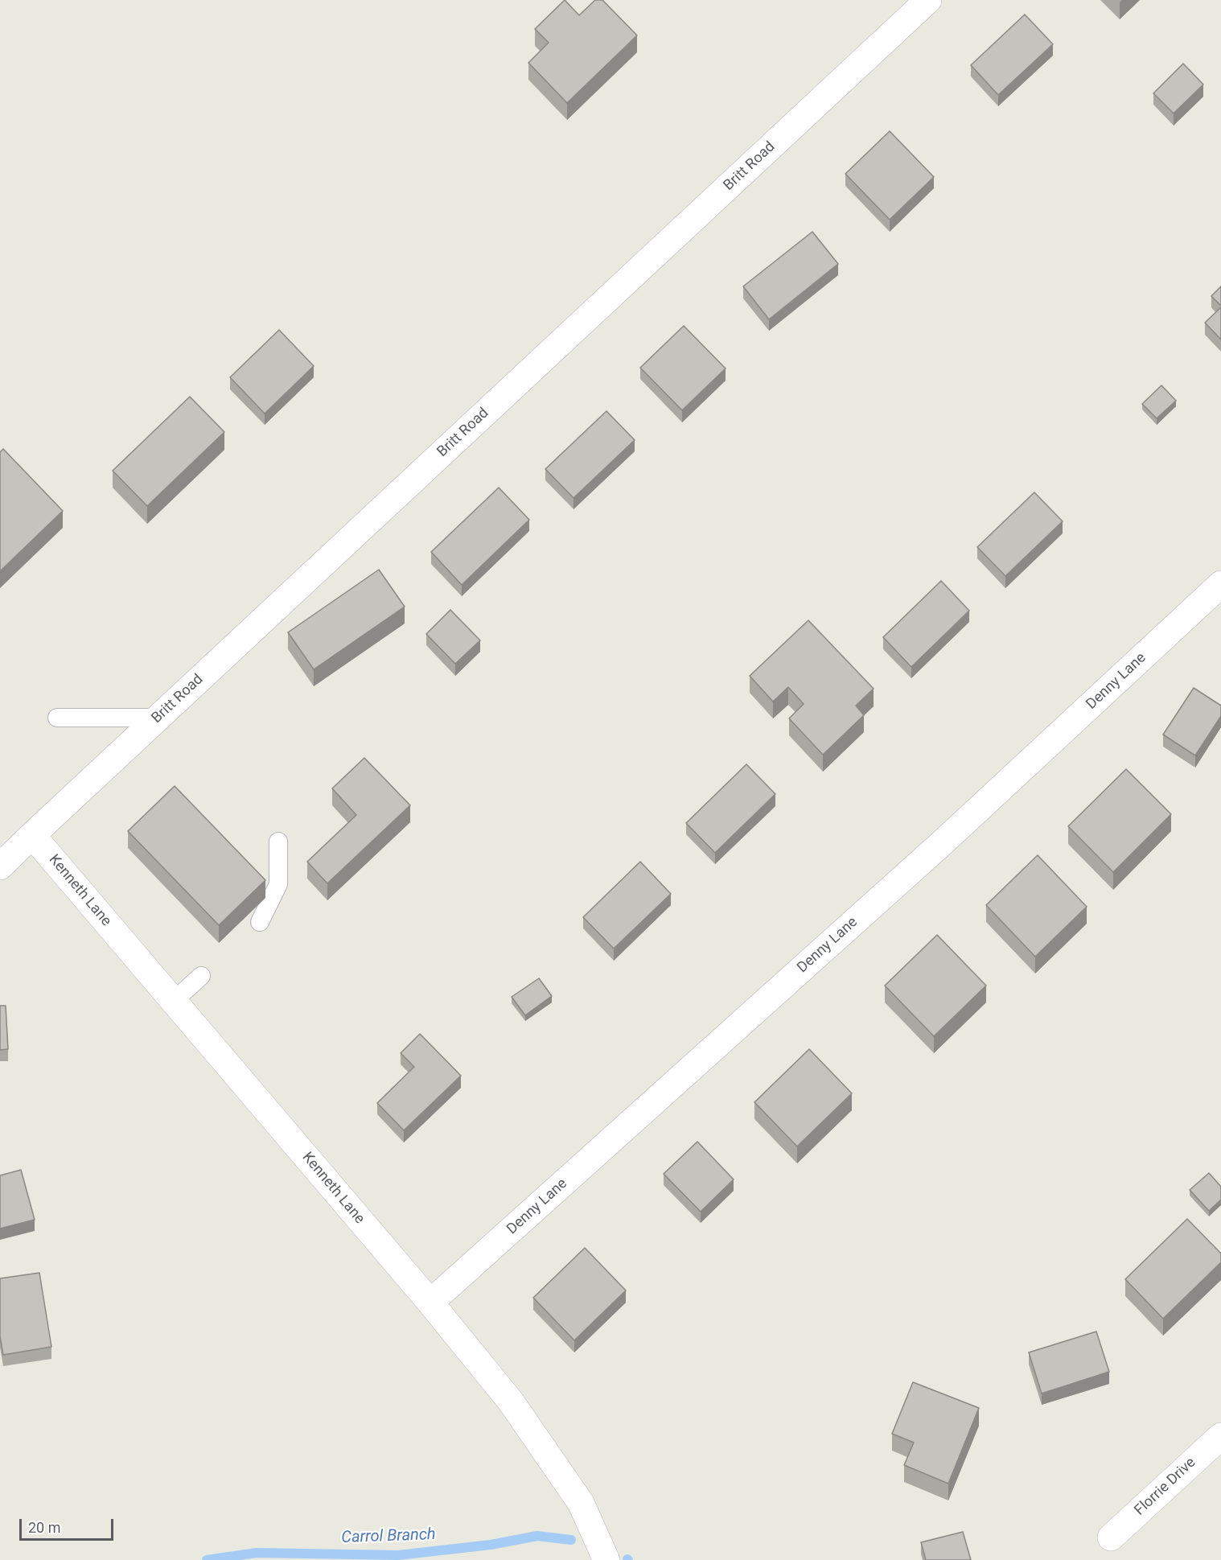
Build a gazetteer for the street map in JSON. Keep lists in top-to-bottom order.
{
  "streets": {
    "street": [
      "Britt Road",
      "Denny Lane",
      "Kenneth Lane",
      "Florrie Drive"
    ]
  },
  "crossings": [
    ["Britt Road", "Kenneth Lane"],
    ["Denny Lane", "Kenneth Lane"]
  ],
  "water": ["Carrol Branch"],
  "scale_bar": "20 m"
}
